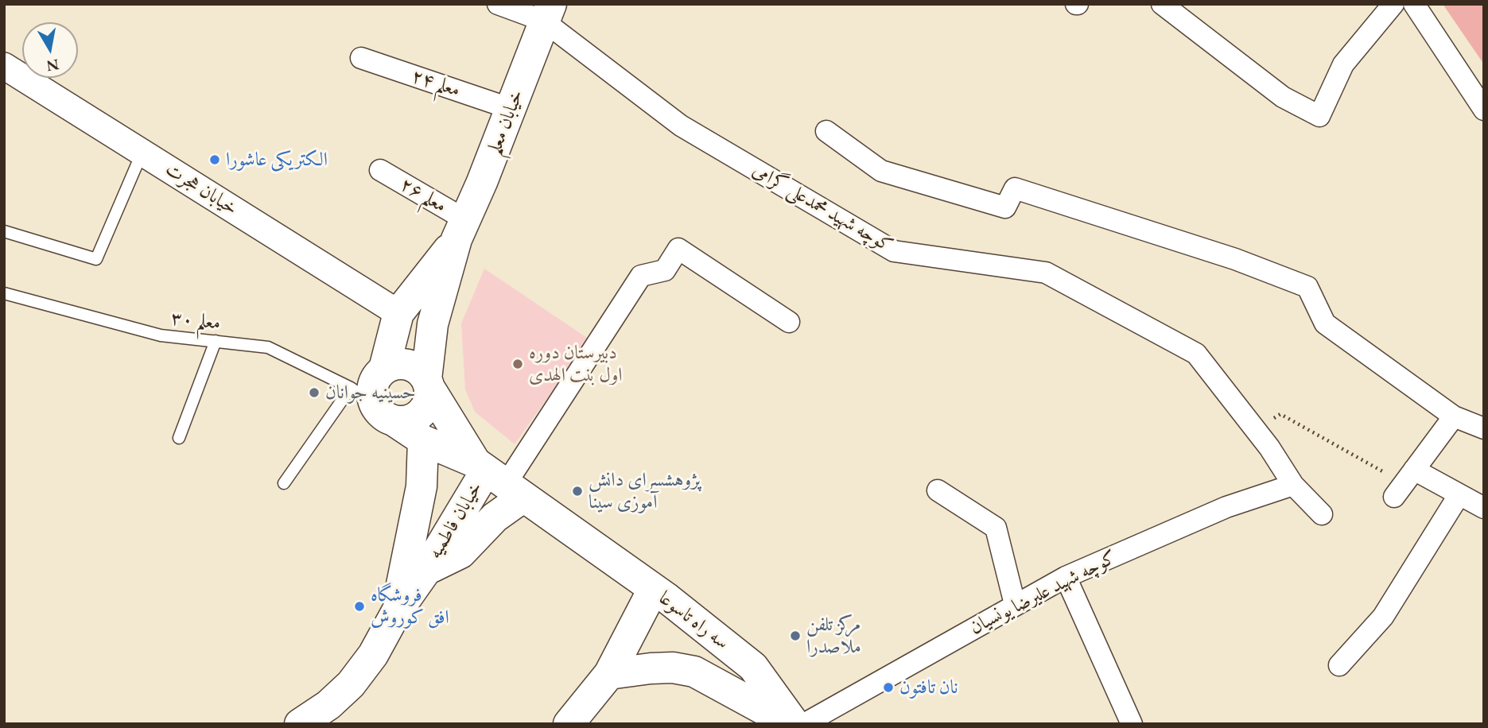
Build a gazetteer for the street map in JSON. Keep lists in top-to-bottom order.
{
  "streets": {
    "main road": ["خیابان معلم", "خیابان فاطمیه", "سه راه تاسوعا"],
    "street": [
      "معلم ۲۴",
      "خیابان هجرت",
      "معلم ۲۶",
      "کوچه شهید محمدعلی گرامی",
      "کوچه شهید علیرضا یونسیان"
    ],
    "lane": ["معلم ۳۰"]
  },
  "crossings": [
    ["معلم ۲۴", "خیابان معلم"],
    ["خیابان معلم", "خیابان هجرت"],
    ["خیابان معلم", "معلم ۲۶"],
    ["خیابان معلم", "کوچه شهید محمدعلی گرامی"],
    ["خیابان معلم", "معلم ۳۰"],
    ["کوچه شهید محمدعلی گرامی", "کوچه شهید علیرضا یونسیان"]
  ],
  "places": [
    "الکتریکی عاشورا",
    "دبیرستان دوره اول بنت الهدی",
    "حسینیه جوانان",
    "پژوهشسرای دانش آموزی سینا",
    "فروشگاه افق کوروش",
    "مرکز تلفن ملاصدرا",
    "نان تافتون"
  ],
  "north": "bottom"
}
